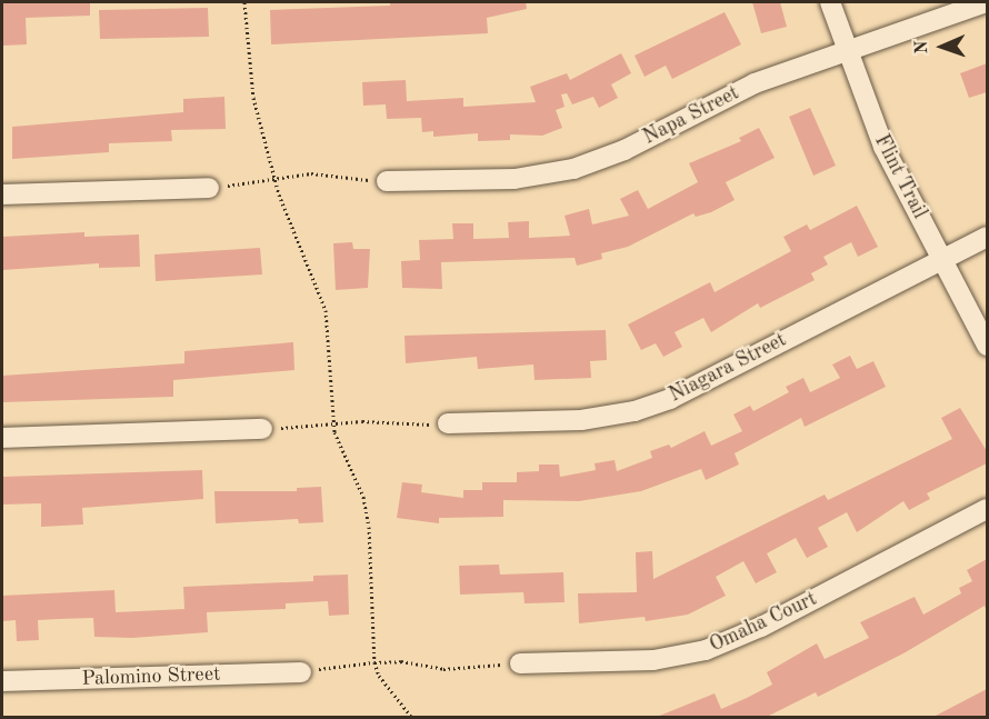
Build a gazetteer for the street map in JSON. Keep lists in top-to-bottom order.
{
  "streets": {
    "street": [
      "Napa Street",
      "Flint Trail",
      "Niagara Street",
      "Omaha Court",
      "Palomino Street"
    ]
  },
  "crossings": [
    ["Napa Street", "Flint Trail"],
    ["Flint Trail", "Niagara Street"]
  ],
  "north": "left"
}
